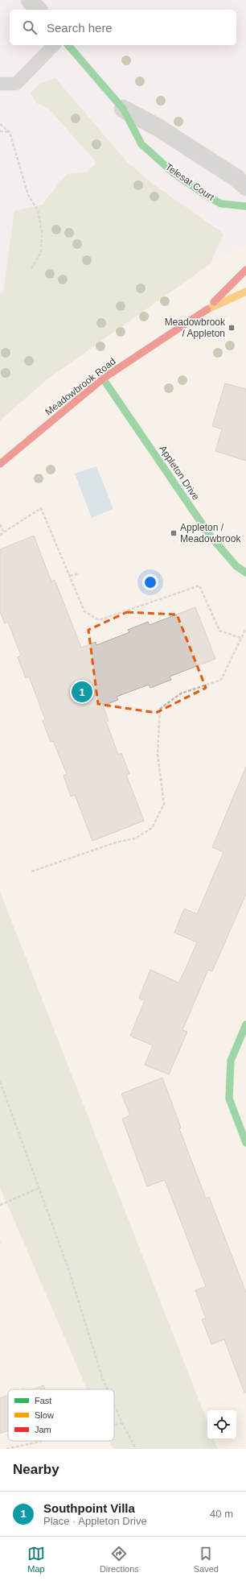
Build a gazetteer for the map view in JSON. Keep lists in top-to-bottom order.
{
  "streets": {
    "street": ["Telesat Court", "Meadowbrook Road", "Appleton Drive"]
  },
  "crossings": [
    ["Meadowbrook Road", "Appleton Drive"]
  ],
  "places": {
    "transit": ["Meadowbrook / Appleton", "Appleton / Meadowbrook"]
  },
  "legend": ["Fast", "Slow", "Jam"],
  "page": {
    "search": "Search here",
    "pins": "1",
    "heading": "Nearby",
    "list": [
      {
        "mark": "1",
        "name": "Southpoint Villa",
        "note": "Place · Appleton Drive",
        "value": "40 m"
      }
    ],
    "nav": ["Map", "Directions", "Saved"]
  }
}
